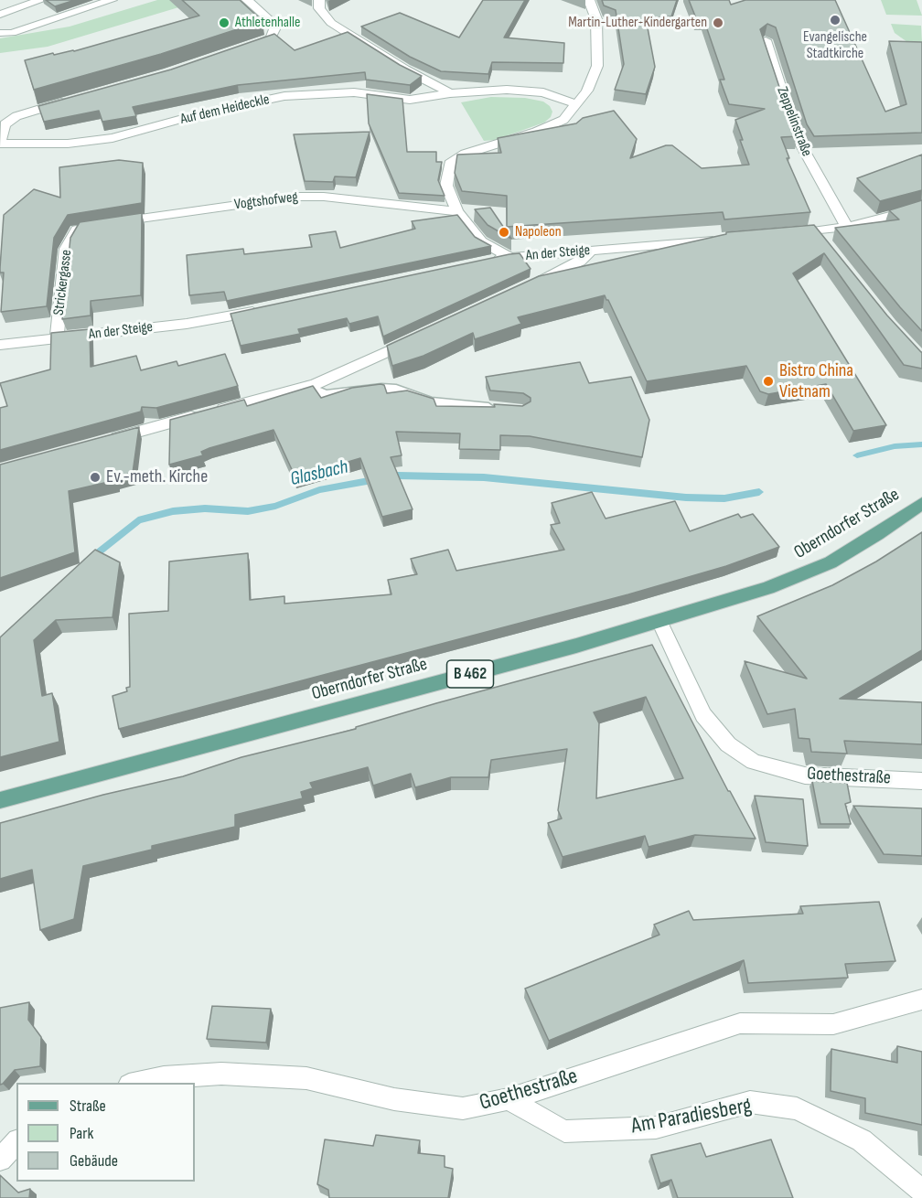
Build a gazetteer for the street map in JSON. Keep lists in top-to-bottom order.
{
  "streets": {
    "main road": ["Oberndorfer Straße", "B 462"],
    "street": [
      "Auf dem Heideckle",
      "Zeppelinstraße",
      "Vogtshofweg",
      "An der Steige",
      "Strickergasse",
      "Goethestraße",
      "Am Paradiesberg"
    ]
  },
  "crossings": [
    ["Vogtshofweg", "Strickergasse"],
    ["An der Steige", "Strickergasse"],
    ["Oberndorfer Straße", "Goethestraße"],
    ["Goethestraße", "Am Paradiesberg"]
  ],
  "water": ["Glasbach"],
  "places": [
    "Evangelische Stadtkirche",
    "Athletenhalle",
    "Martin-Luther-Kindergarten",
    "Napoleon",
    "Bistro China Vietnam",
    "Ev.-meth. Kirche"
  ],
  "legend": ["Straße", "Park", "Gebäude"]
}
